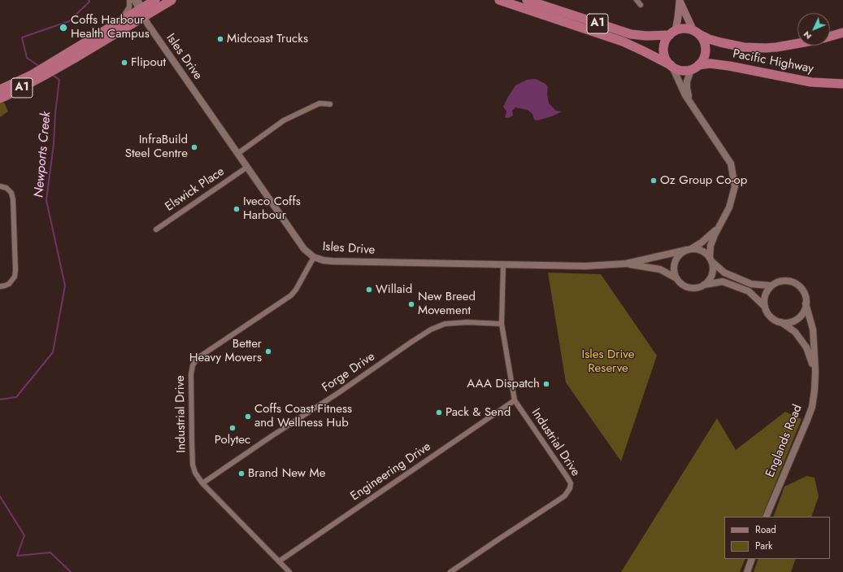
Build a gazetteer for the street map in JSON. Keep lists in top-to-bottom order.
{
  "streets": {
    "highway": ["A1", "Pacific Highway"],
    "street": [
      "Isles Drive",
      "Elswick Place",
      "Forge Drive",
      "Industrial Drive",
      "Englands Road",
      "Engineering Drive"
    ]
  },
  "crossings": [
    ["A1", "Isles Drive"],
    ["A1", "Pacific Highway"],
    ["Isles Drive", "Elswick Place"],
    ["Isles Drive", "Industrial Drive"],
    ["Isles Drive", "Englands Road"],
    ["Forge Drive", "Industrial Drive"],
    ["Industrial Drive", "Engineering Drive"]
  ],
  "water": ["Newports Creek"],
  "parks": ["Isles Drive Reserve"],
  "places": [
    "Coffs Harbour Health Campus",
    "Midcoast Trucks",
    "Flipout",
    "InfraBuild Steel Centre",
    "Oz Group Co-op",
    "Iveco Coffs Harbour",
    "Willaid",
    "New Breed Movement",
    "Better Heavy Movers",
    "AAA Dispatch",
    "Pack & Send",
    "Coffs Coast Fitness and Wellness Hub",
    "Polytec",
    "Brand New Me"
  ],
  "legend": ["Road", "Park"],
  "north": "bottom left"
}
